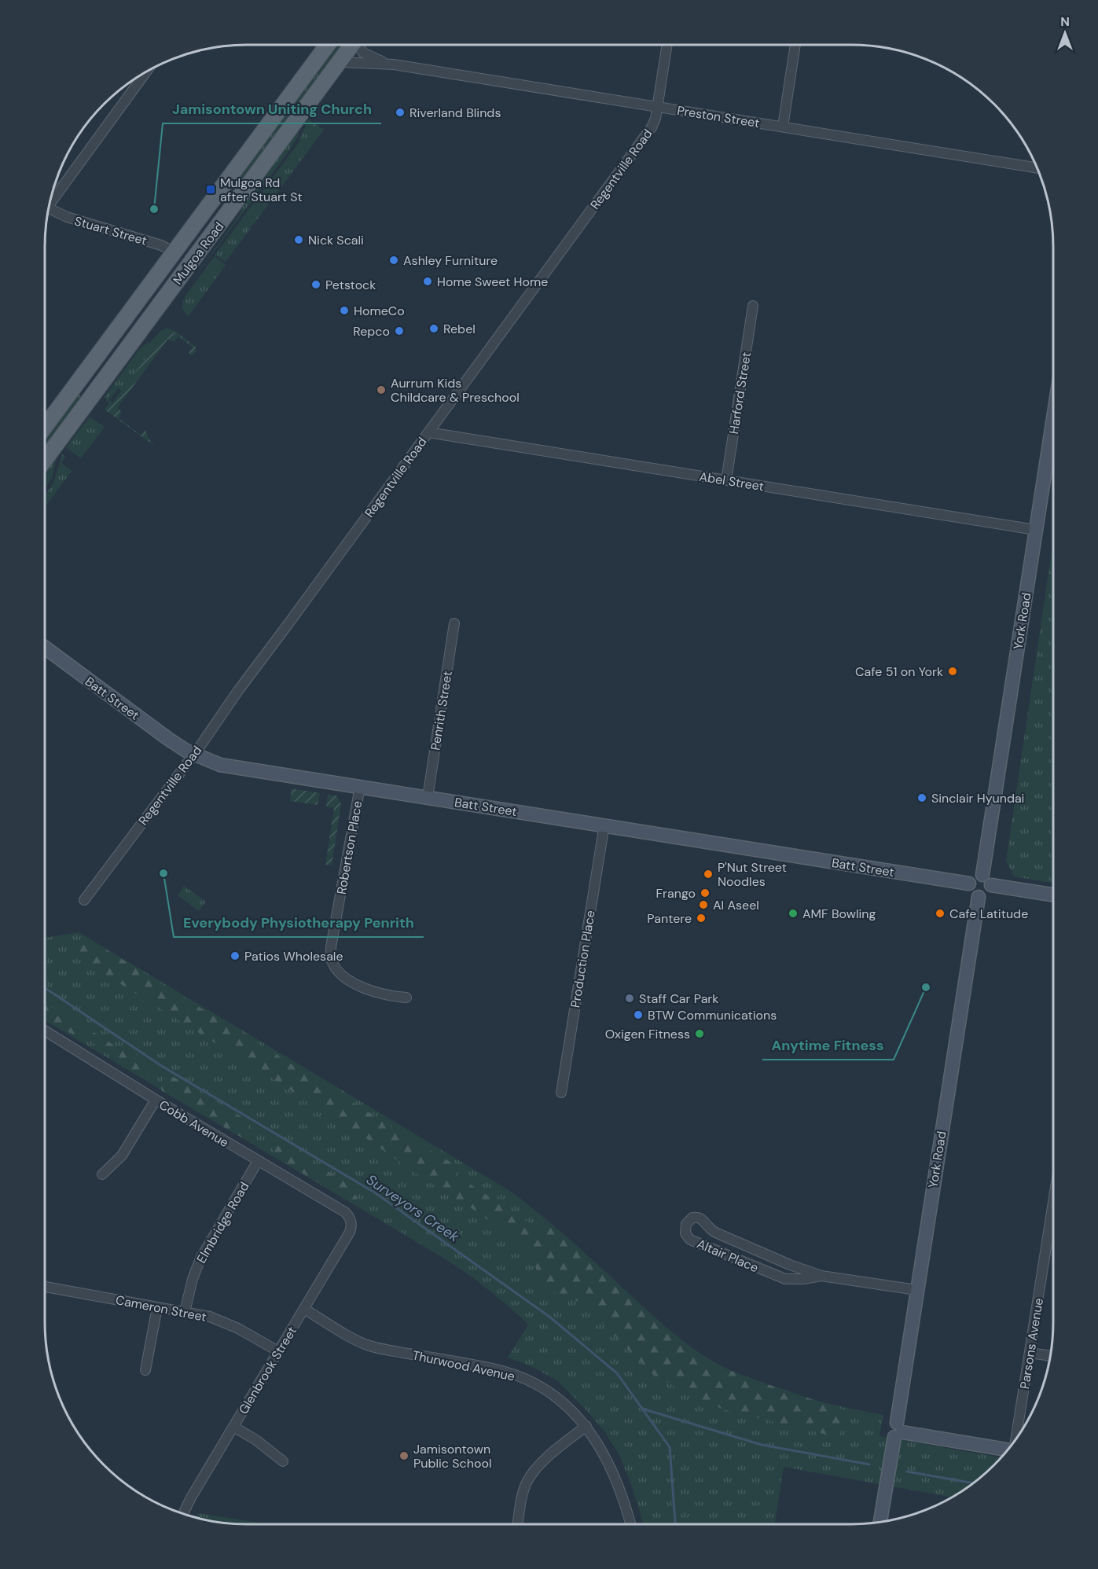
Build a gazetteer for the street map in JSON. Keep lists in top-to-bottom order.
{
  "streets": {
    "main road": ["Mulgoa Road"],
    "street": [
      "Preston Street",
      "Regentville Road",
      "Stuart Street",
      "Harford Street",
      "Abel Street",
      "York Road",
      "Batt Street",
      "Penrith Street",
      "Robertson Place",
      "Production Place",
      "Cobb Avenue",
      "Elmbridge Road",
      "Altair Place",
      "Cameron Street",
      "Parsons Avenue",
      "Thurwood Avenue",
      "Glenbrook Street"
    ]
  },
  "crossings": [
    ["Preston Street", "Regentville Road"],
    ["Preston Street", "Mulgoa Road"],
    ["Regentville Road", "Abel Street"],
    ["Regentville Road", "Batt Street"],
    ["Stuart Street", "Mulgoa Road"],
    ["Harford Street", "Abel Street"],
    ["Abel Street", "York Road"],
    ["York Road", "Batt Street"],
    ["York Road", "Altair Place"],
    ["Batt Street", "Penrith Street"],
    ["Batt Street", "Robertson Place"],
    ["Batt Street", "Production Place"],
    ["Cobb Avenue", "Elmbridge Road"],
    ["Cobb Avenue", "Glenbrook Street"],
    ["Elmbridge Road", "Cameron Street"],
    ["Cameron Street", "Glenbrook Street"],
    ["Thurwood Avenue", "Glenbrook Street"]
  ],
  "water": ["Surveyors Creek"],
  "places": {
    "other": [
      "Riverland Blinds",
      "Jamisontown Uniting Church",
      "Nick Scali",
      "Ashley Furniture",
      "Home Sweet Home",
      "Petstock",
      "HomeCo",
      "Rebel",
      "Repco",
      "Aurrum Kids Childcare & Preschool",
      "Cafe 51 on York",
      "Sinclair Hyundai",
      "Everybody Physiotherapy Penrith",
      "P'Nut Street Noodles",
      "Frango",
      "Al Aseel",
      "AMF Bowling",
      "Cafe Latitude",
      "Pantere",
      "Patios Wholesale",
      "Anytime Fitness",
      "Staff Car Park",
      "BTW Communications",
      "Oxigen Fitness",
      "Jamisontown Public School"
    ],
    "transit": ["Mulgoa Rd after Stuart St"]
  },
  "north": "top"
}
